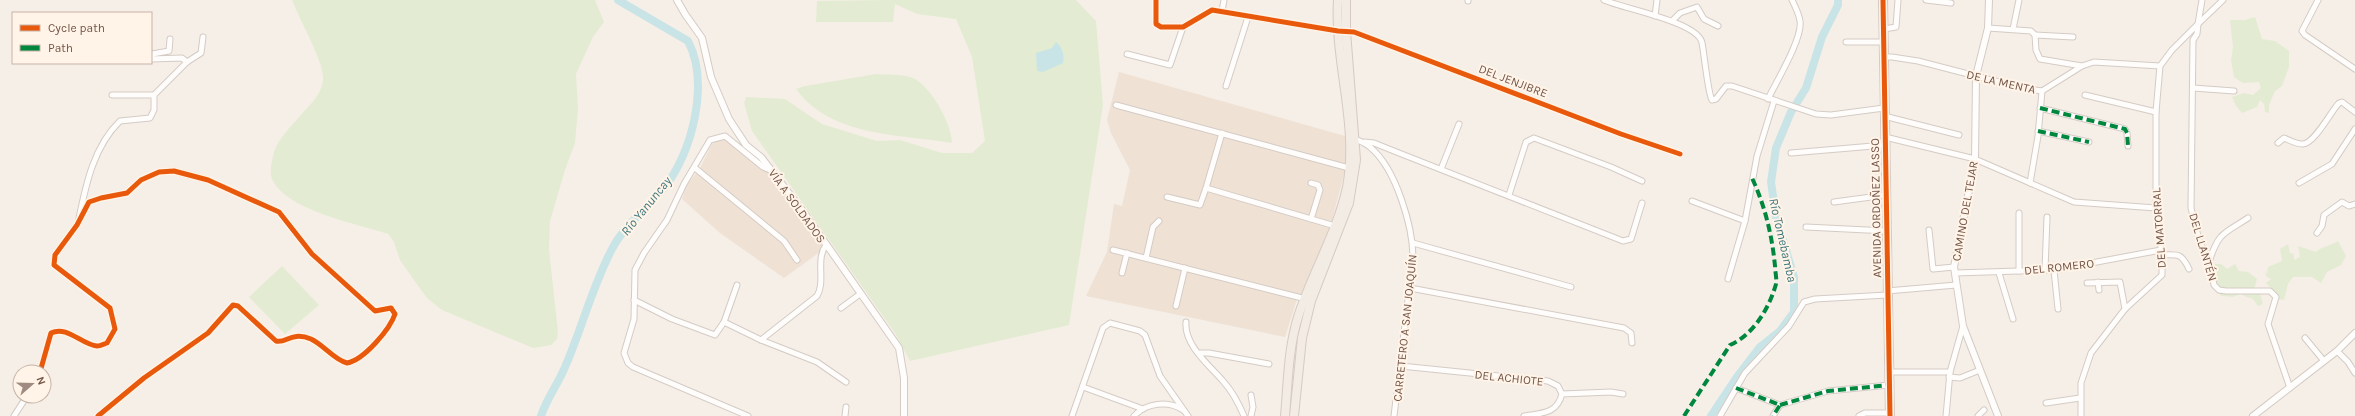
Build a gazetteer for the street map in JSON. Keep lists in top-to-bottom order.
{
  "streets": {
    "main road": ["AVENIDA ORDOÑEZ LASSO"],
    "street": [
      "DEL JENJIBRE",
      "DE LA MENTA",
      "VÍA A SOLDADOS",
      "CAMINO DEL TEJAR",
      "DEL MATORRAL",
      "DEL LLANTÉN",
      "DEL ROMERO",
      "CARRETERO A SAN JOAQUÍN",
      "DEL ACHIOTE"
    ]
  },
  "crossings": [
    ["DE LA MENTA", "AVENIDA ORDOÑEZ LASSO"],
    ["DE LA MENTA", "CAMINO DEL TEJAR"],
    ["DE LA MENTA", "DEL MATORRAL"],
    ["CAMINO DEL TEJAR", "DEL ROMERO"],
    ["DEL MATORRAL", "DEL ROMERO"],
    ["CARRETERO A SAN JOAQUÍN", "DEL ACHIOTE"]
  ],
  "water": ["Río Yanuncay", "Río Tomebamba"],
  "legend": ["Cycle path", "Path"],
  "north": "right"
}
